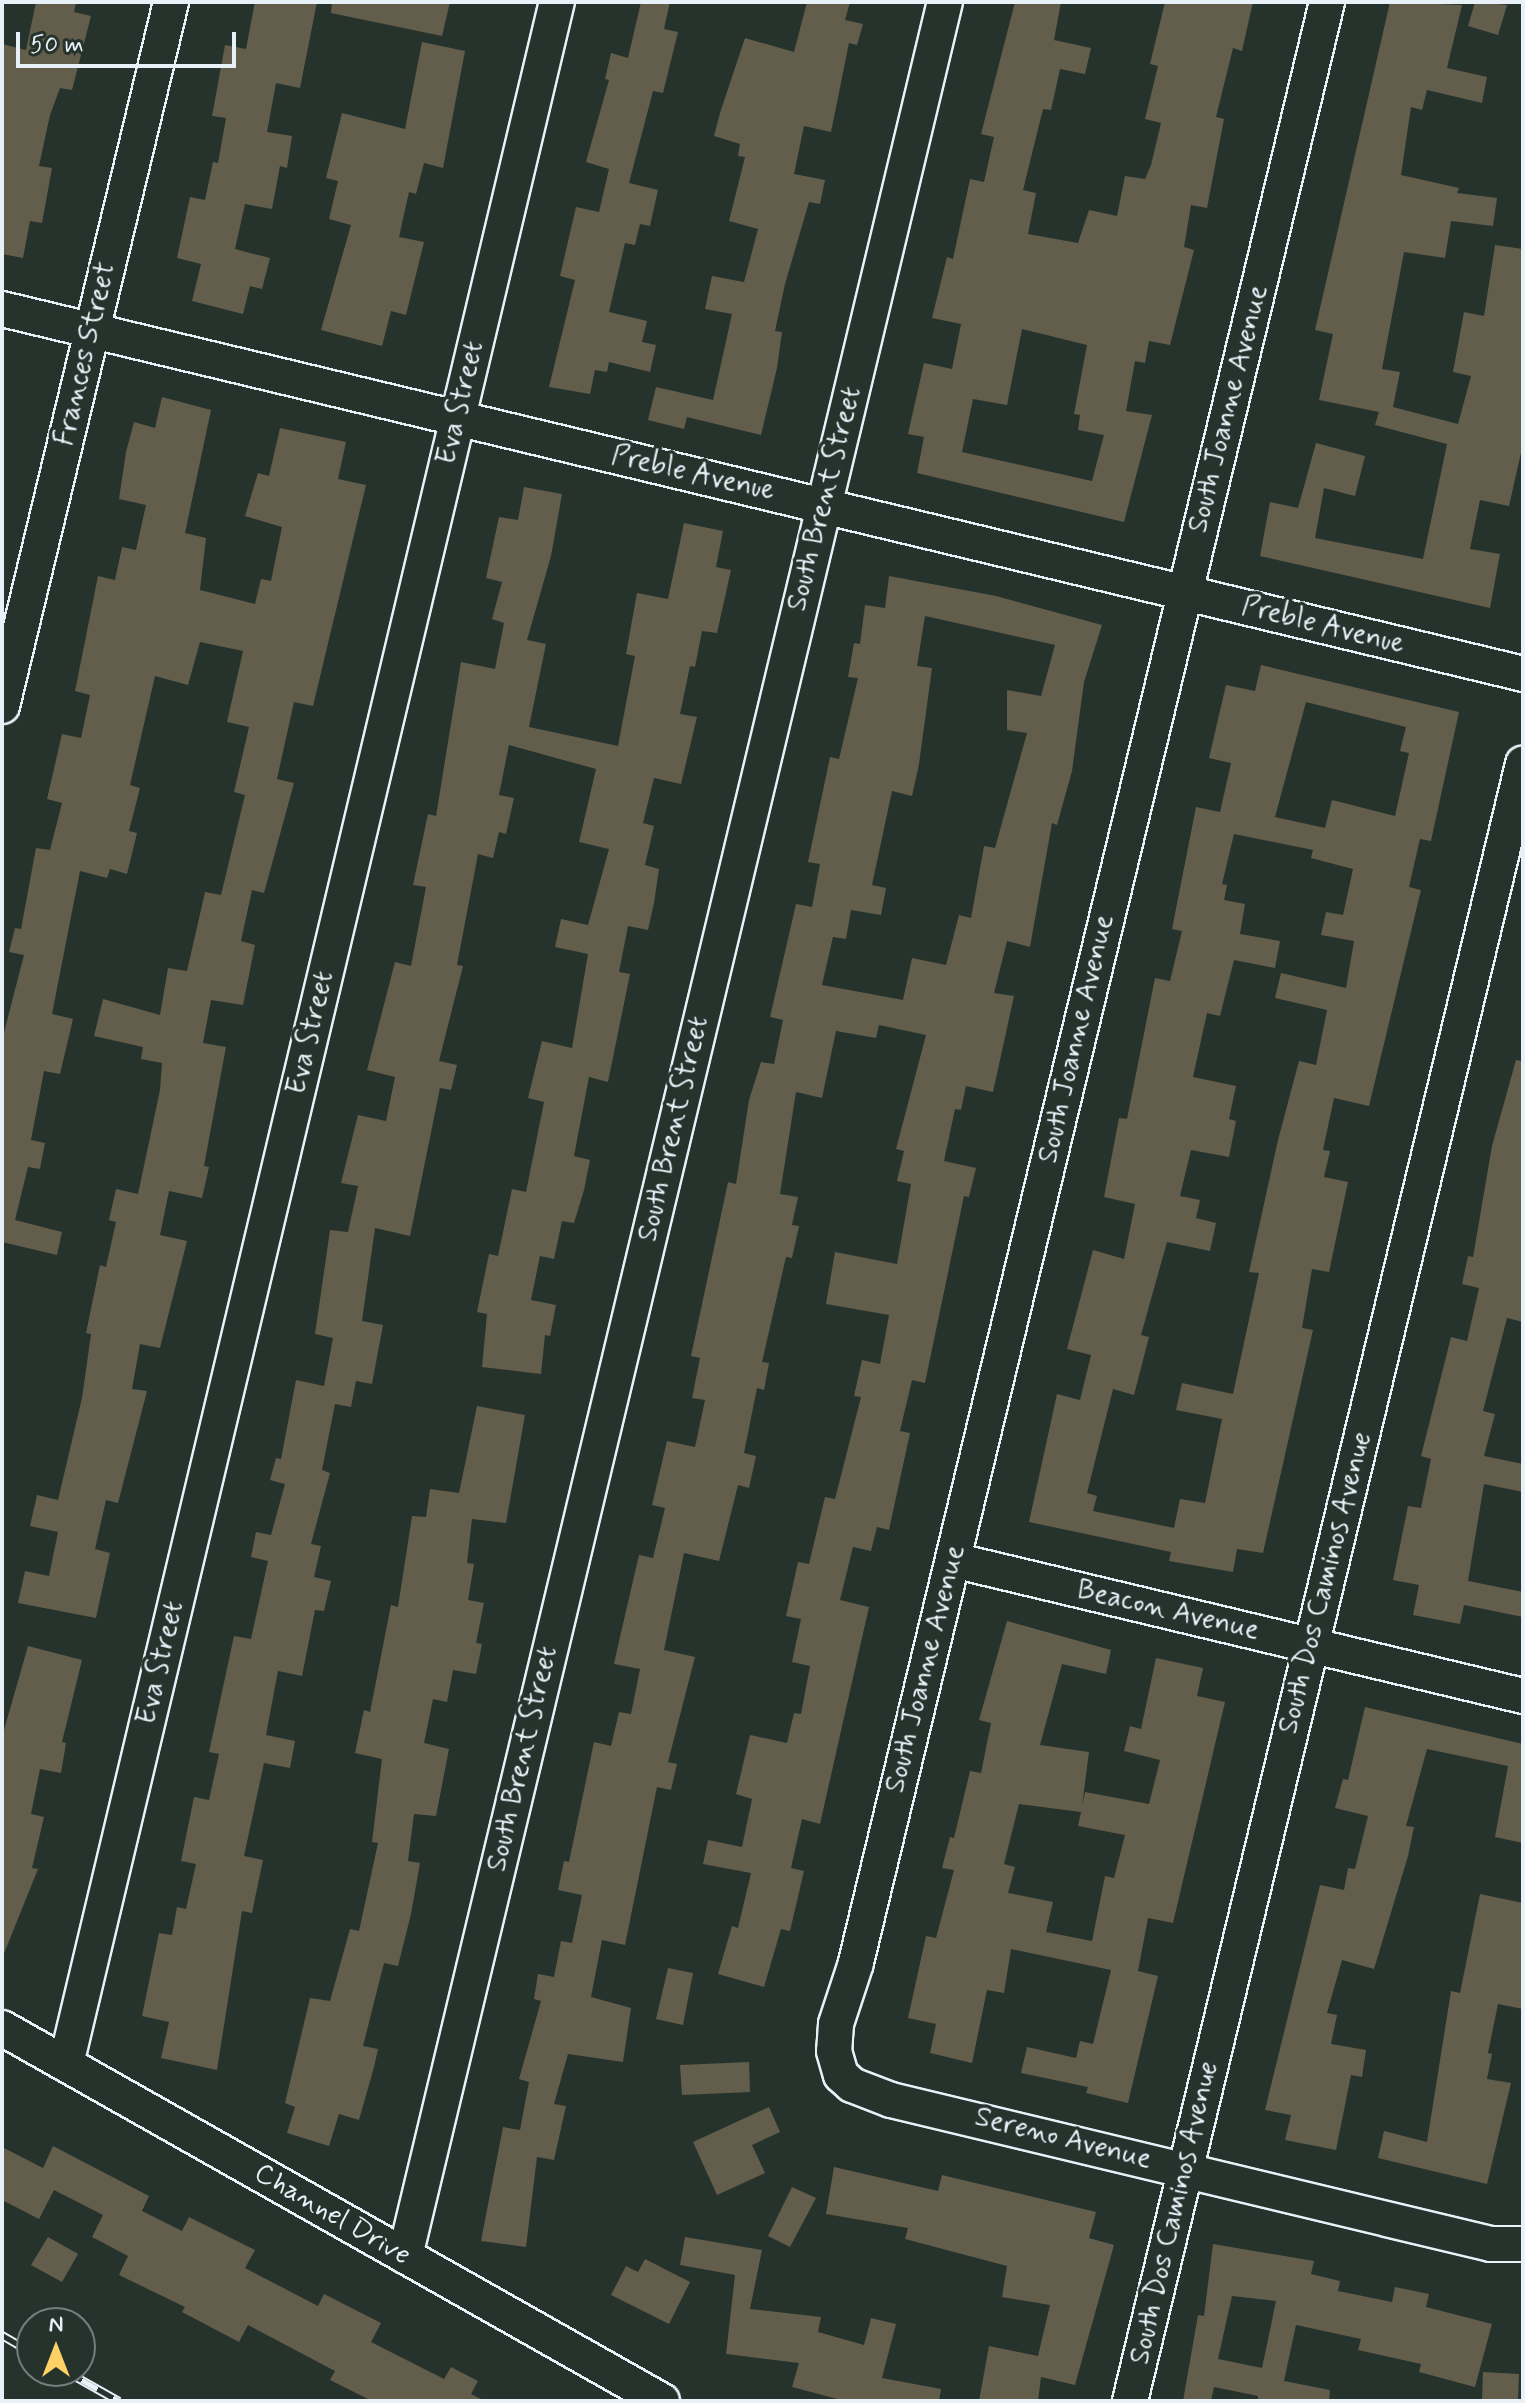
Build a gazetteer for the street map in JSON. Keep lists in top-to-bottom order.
{
  "streets": {
    "street": [
      "Frances Street",
      "Eva Street",
      "South Joanne Avenue",
      "Preble Avenue",
      "South Brent Street",
      "South Dos Caminos Avenue",
      "Beacon Avenue",
      "Sereno Avenue",
      "Channel Drive"
    ]
  },
  "crossings": [
    ["Frances Street", "Preble Avenue"],
    ["Eva Street", "Preble Avenue"],
    ["Eva Street", "Channel Drive"],
    ["South Joanne Avenue", "Preble Avenue"],
    ["South Joanne Avenue", "Beacon Avenue"],
    ["South Joanne Avenue", "Sereno Avenue"],
    ["Preble Avenue", "South Brent Street"],
    ["South Brent Street", "Channel Drive"],
    ["South Dos Caminos Avenue", "Beacon Avenue"],
    ["South Dos Caminos Avenue", "Sereno Avenue"]
  ],
  "scale_bar": "50 m",
  "north": "top"
}
